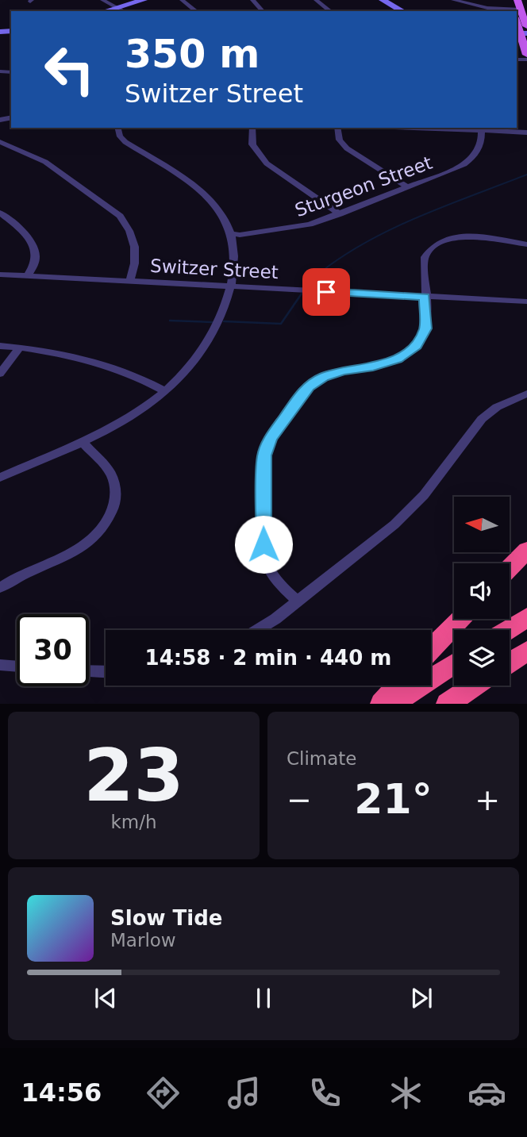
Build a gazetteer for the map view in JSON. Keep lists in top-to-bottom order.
{
  "streets": {
    "street": ["Sturgeon Street", "Switzer Street"]
  },
  "north": "left",
  "page": {
    "turn": ["350 m", "Switzer Street"],
    "limit": "30",
    "trip": "14:58 · 2 min · 440 m",
    "tile": [
      ["23", "km/h"],
      "Climate"
    ],
    "heat": ["−", "21°", "+"],
    "song": ["Slow Tide", "Marlow"],
    "tabs": "14:56"
  }
}
